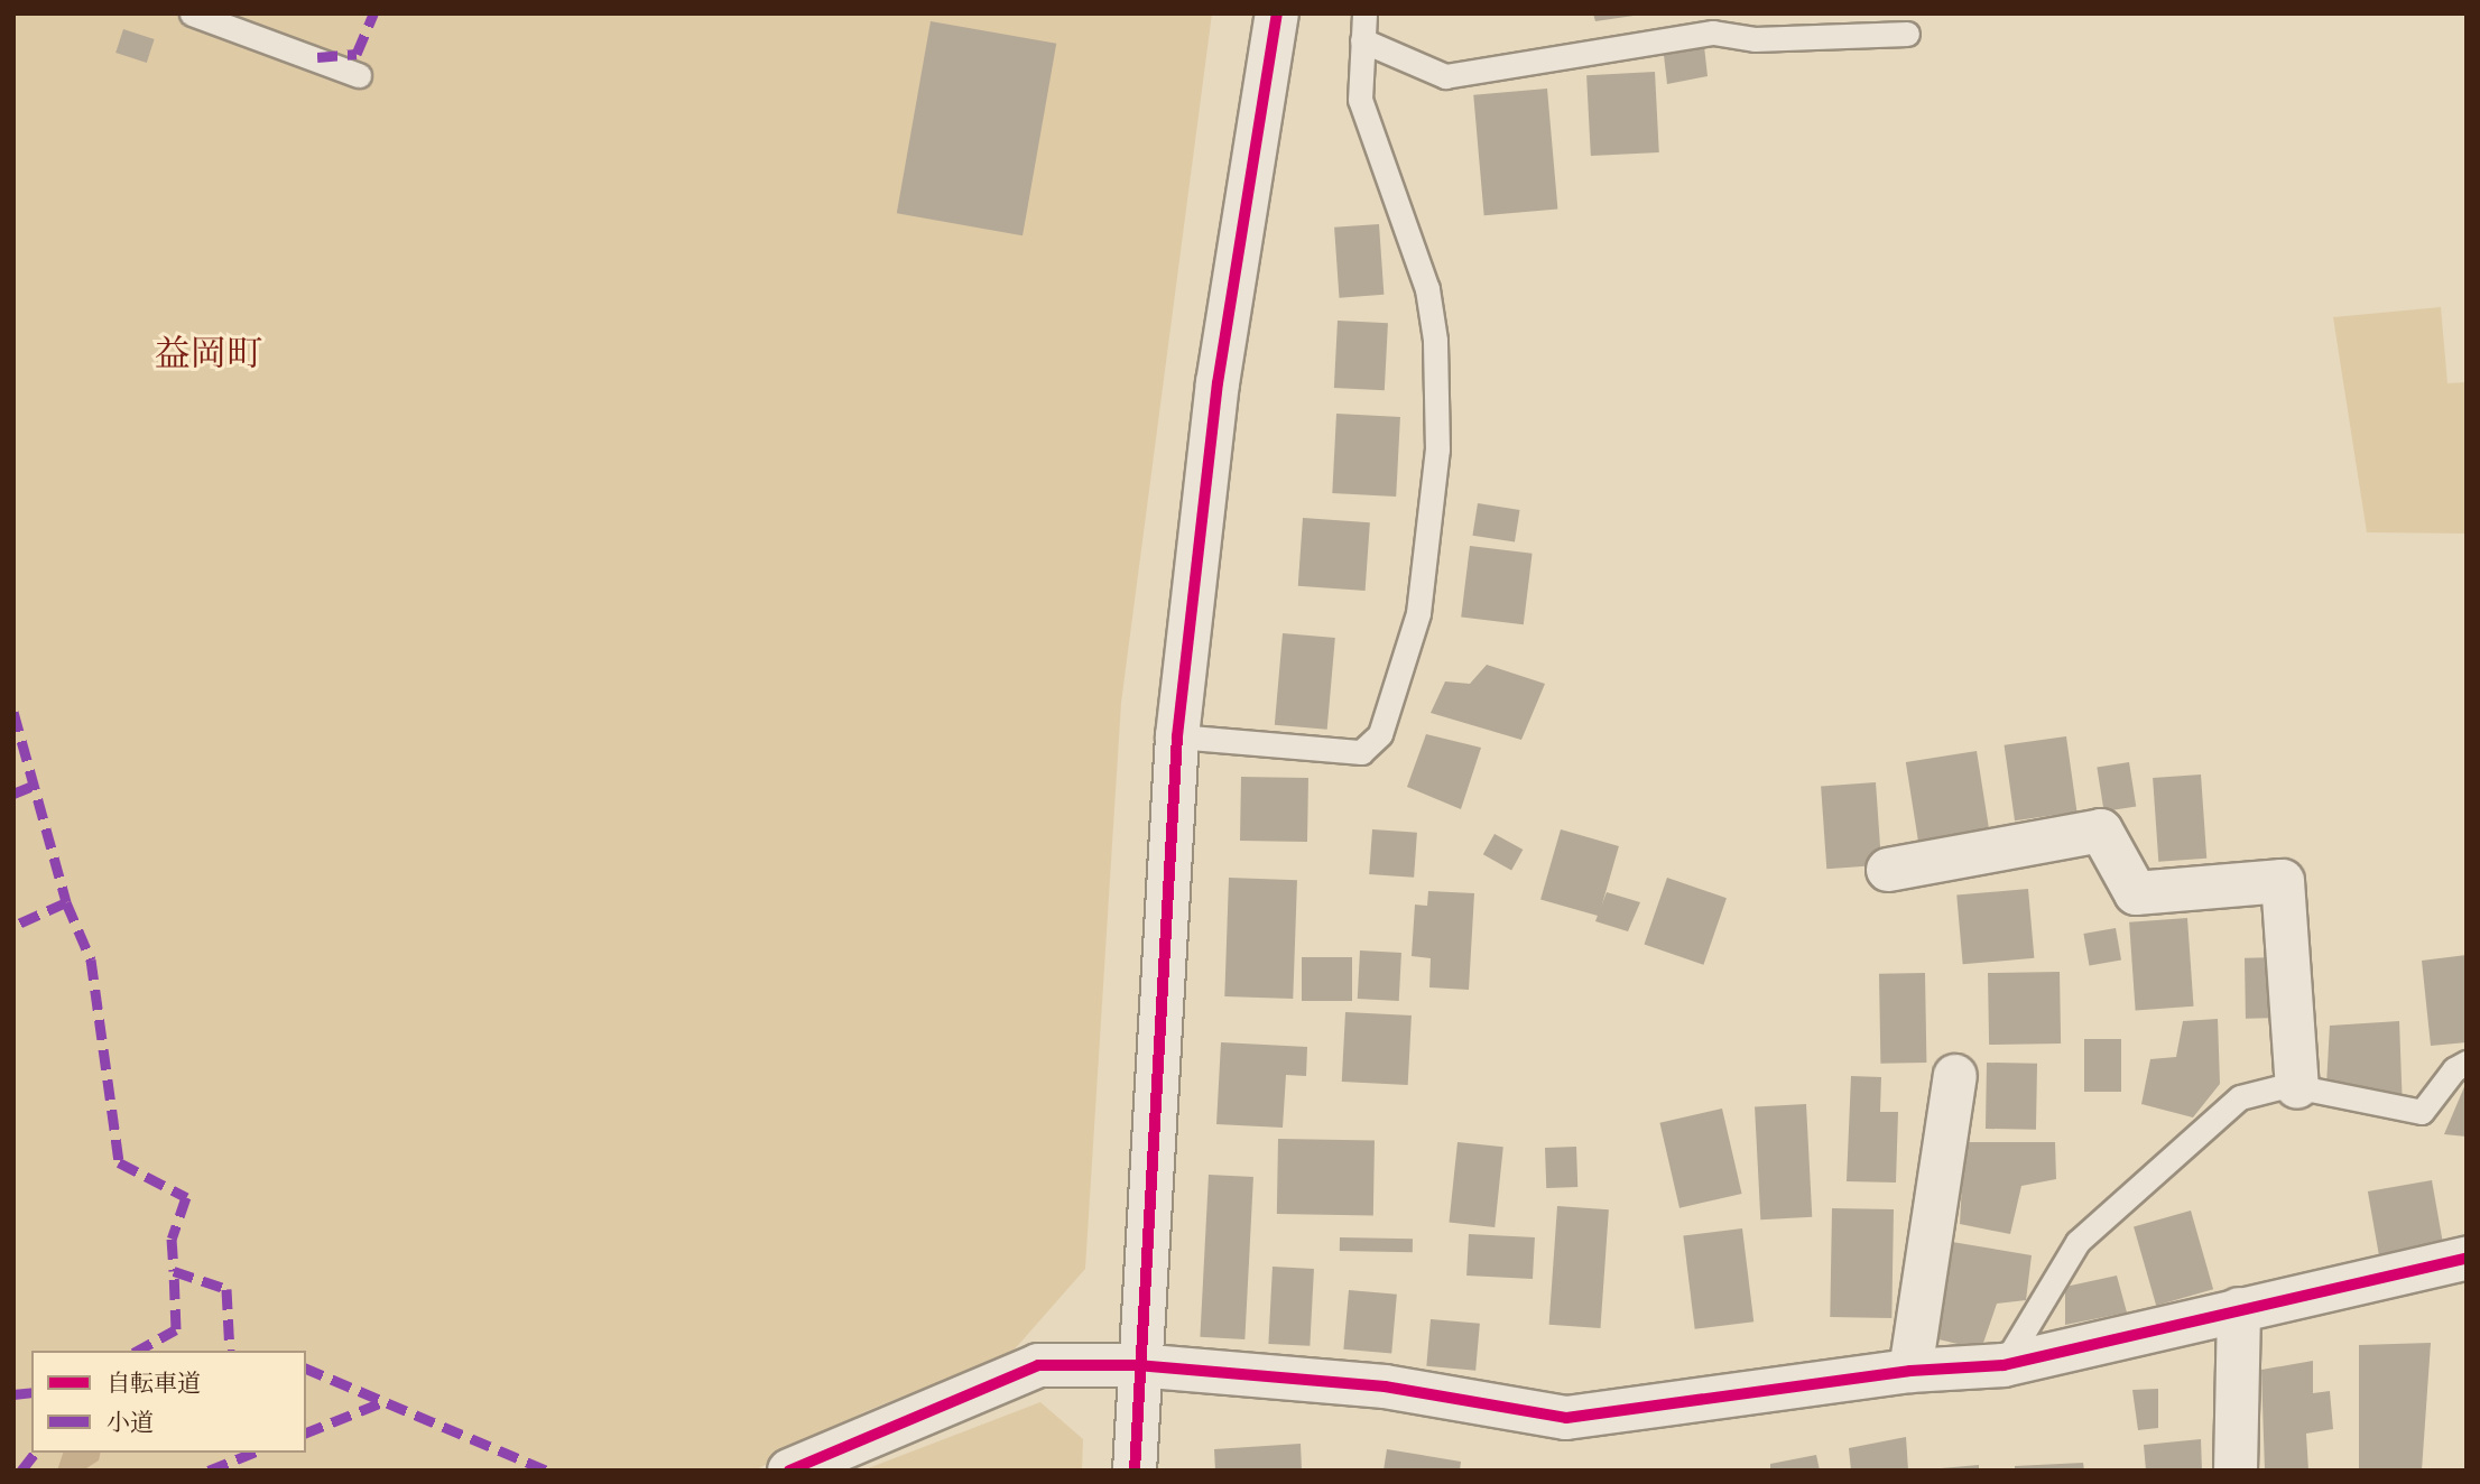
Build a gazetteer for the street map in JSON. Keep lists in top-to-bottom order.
{
  "districts": ["益岡町"],
  "legend": ["自転車道", "小道"]
}
